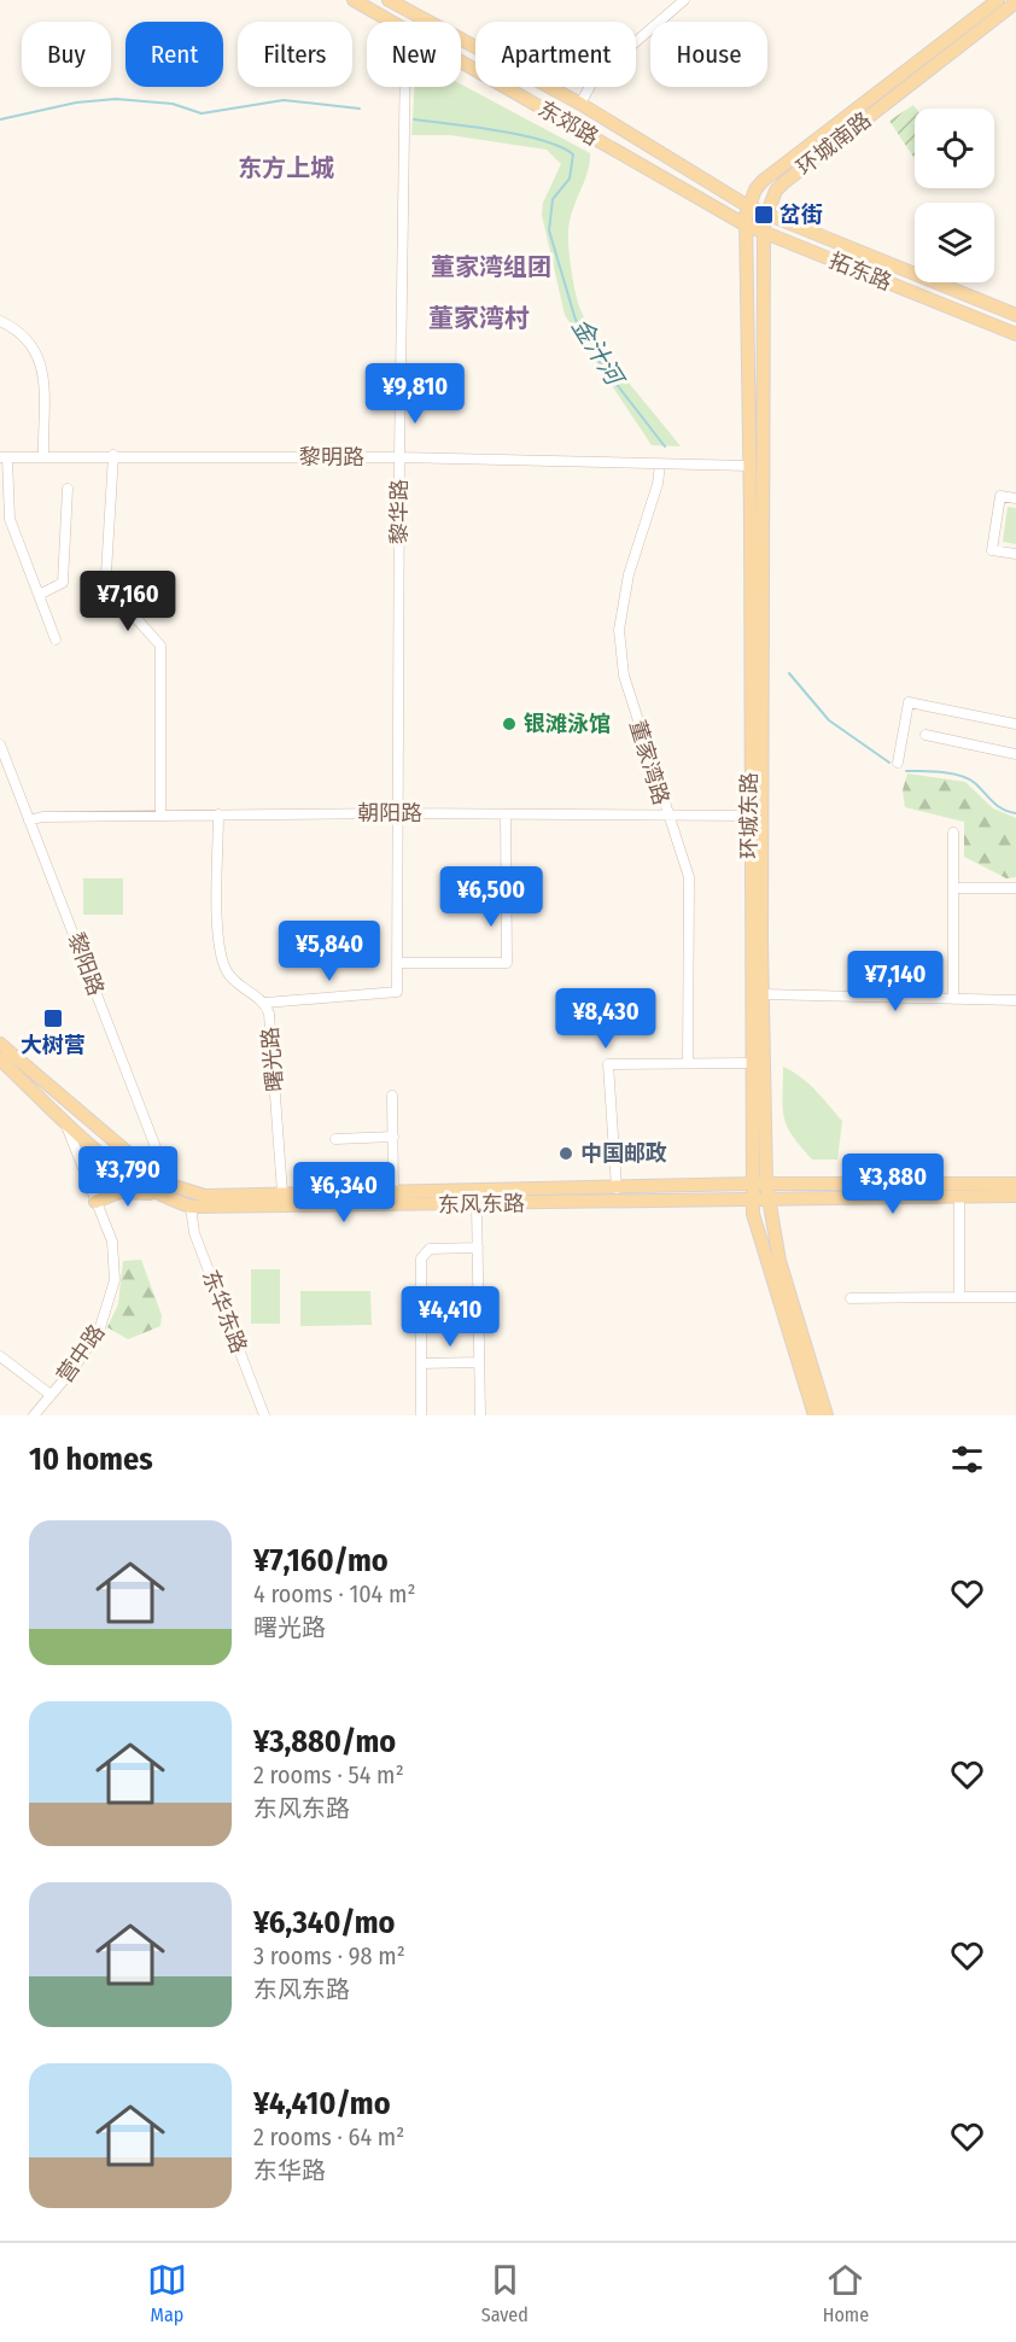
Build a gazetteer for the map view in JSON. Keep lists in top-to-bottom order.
{
  "streets": {
    "main road": [
      "东郊路",
      "环城南路",
      "拓东路",
      "环城东路",
      "东风东路"
    ],
    "street": [
      "黎明路",
      "黎华路",
      "董家湾路",
      "朝阳路",
      "黎阳路",
      "曙光路",
      "东华东路",
      "营中路"
    ]
  },
  "crossings": [
    ["东郊路", "环城南路"],
    ["东郊路", "拓东路"],
    ["东郊路", "环城东路"],
    ["环城南路", "拓东路"],
    ["环城南路", "环城东路"],
    ["拓东路", "环城东路"],
    ["黎明路", "黎华路"],
    ["黎明路", "董家湾路"],
    ["黎明路", "环城东路"],
    ["黎华路", "朝阳路"],
    ["黎华路", "曙光路"],
    ["董家湾路", "朝阳路"],
    ["朝阳路", "环城东路"],
    ["朝阳路", "黎阳路"],
    ["朝阳路", "曙光路"],
    ["环城东路", "东风东路"],
    ["黎阳路", "东风东路"],
    ["曙光路", "东风东路"],
    ["东风东路", "东华东路"],
    ["东风东路", "营中路"]
  ],
  "districts": ["东方上城", "董家湾组团", "董家湾村"],
  "water": ["金汁河"],
  "places": {
    "transit": ["岔街", "大树营"],
    "other": ["银滩泳馆", "中国邮政"]
  },
  "page": {
    "chip": [
      "Buy",
      "Rent",
      "Filters",
      "New",
      "Apartment",
      "House"
    ],
    "price": [
      "¥9,810",
      "¥7,160",
      "¥6,500",
      "¥5,840",
      "¥7,140",
      "¥8,430",
      "¥3,790",
      "¥3,880",
      "¥6,340",
      "¥4,410"
    ],
    "heading": "10 homes",
    "list": [
      {
        "name": "¥7,160/mo",
        "note": "4 rooms · 104 m² · 曙光路"
      },
      {
        "name": "¥3,880/mo",
        "note": "2 rooms · 54 m² · 东风东路"
      },
      {
        "name": "¥6,340/mo",
        "note": "3 rooms · 98 m² · 东风东路"
      },
      {
        "name": "¥4,410/mo",
        "note": "2 rooms · 64 m² · 东华路"
      }
    ],
    "tabs": ["Map", "Saved", "Home"]
  }
}
